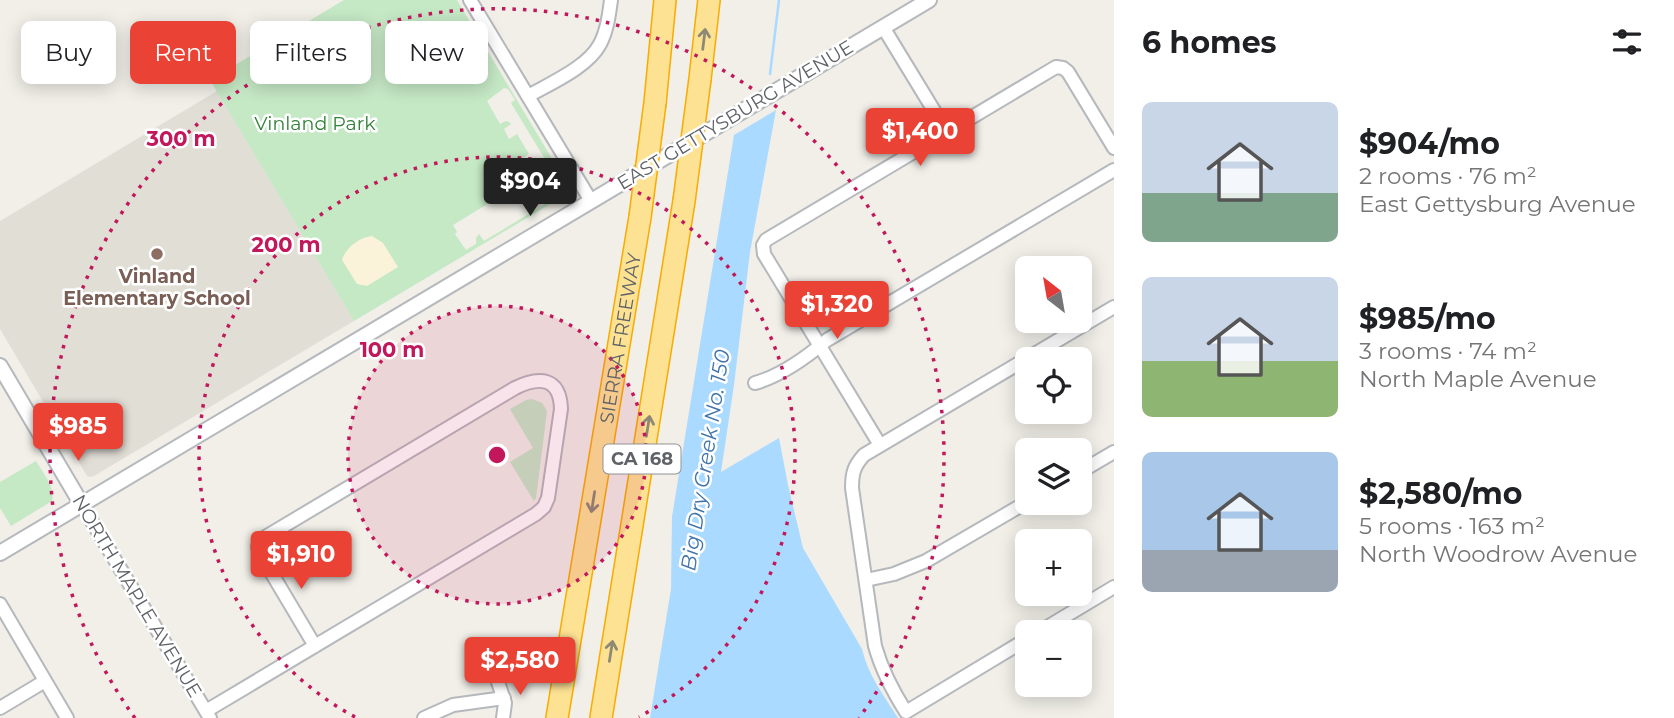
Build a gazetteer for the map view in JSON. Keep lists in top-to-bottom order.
{
  "streets": {
    "highway": ["SIERRA FREEWAY", "CA 168"],
    "street": ["EAST GETTYSBURG AVENUE", "NORTH MAPLE AVENUE"]
  },
  "crossings": [
    ["EAST GETTYSBURG AVENUE", "NORTH MAPLE AVENUE"]
  ],
  "water": ["Big Dry Creek No. 150"],
  "parks": ["Vinland Park"],
  "places": ["Vinland Elementary School"],
  "north": "top left",
  "page": {
    "heading": "6 homes",
    "chip": [
      "Buy",
      "Rent",
      "Filters",
      "New"
    ],
    "list": [
      {
        "name": "$904/mo",
        "note": "2 rooms · 76 m² · East Gettysburg Avenue"
      },
      {
        "name": "$985/mo",
        "note": "3 rooms · 74 m² · North Maple Avenue"
      },
      {
        "name": "$2,580/mo",
        "note": "5 rooms · 163 m² · North Woodrow Avenue"
      }
    ],
    "price": [
      "$1,400",
      "$904",
      "$1,320",
      "$985",
      "$1,910",
      "$2,580"
    ],
    "map_buttons": ["+", "−"]
  },
  "rings": ["300 m", "200 m", "100 m"]
}
